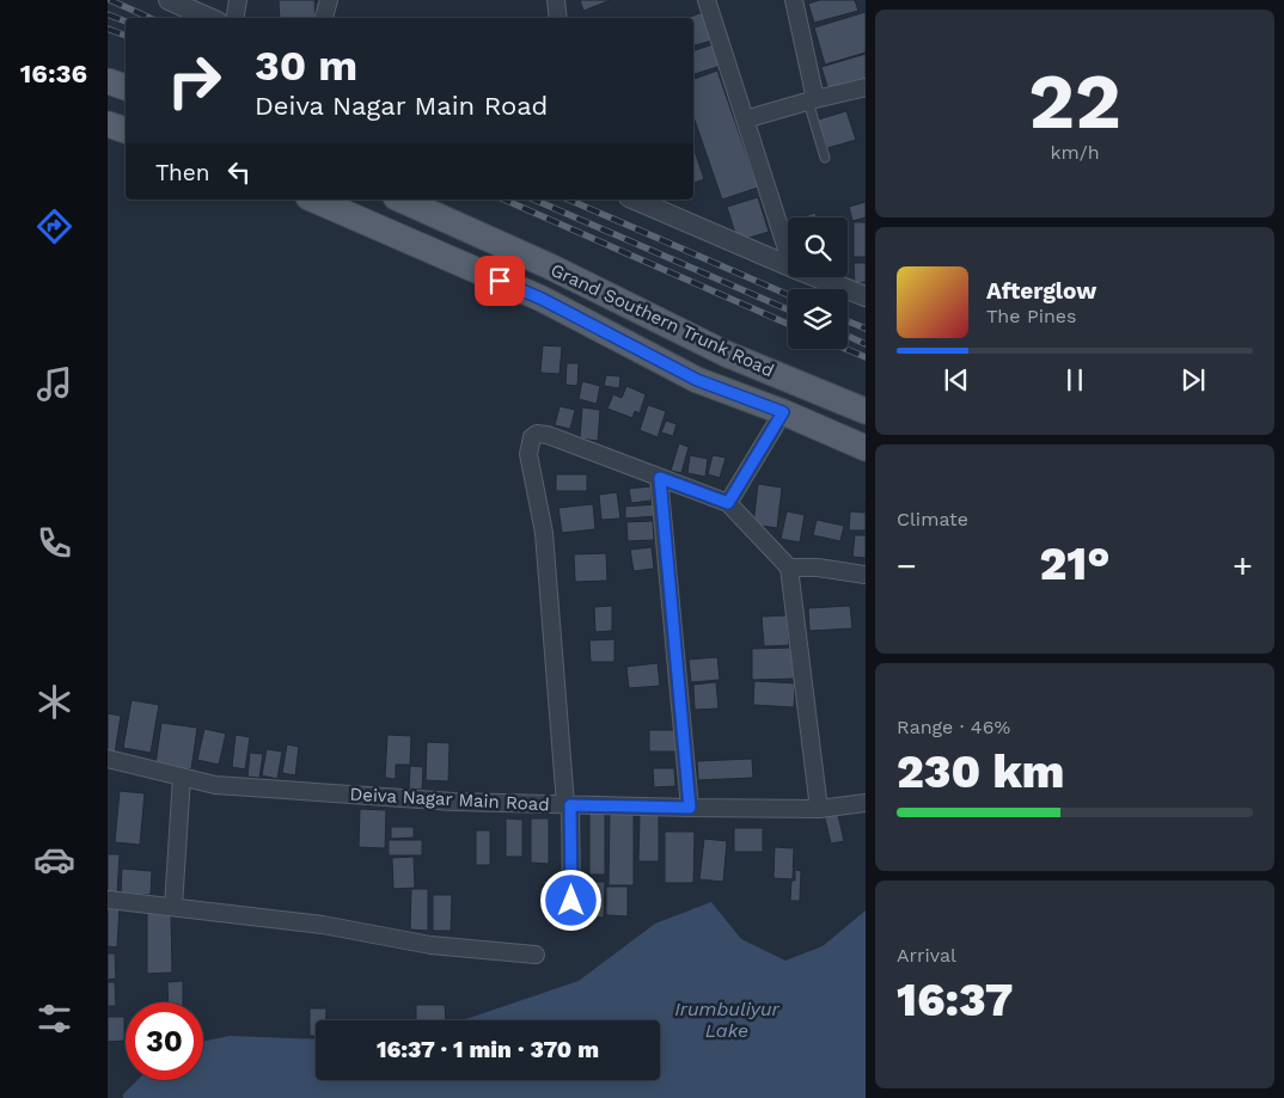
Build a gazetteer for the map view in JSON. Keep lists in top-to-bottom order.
{
  "streets": {
    "main road": ["Grand Southern Trunk Road"],
    "street": ["Deiva Nagar Main Road"]
  },
  "water": ["Irumbuliyur Lake"],
  "page": {
    "tabs": "16:36",
    "tile": [
      ["22", "km/h"],
      "Climate",
      ["Range · 46%", "230 km"],
      ["Arrival", "16:37"]
    ],
    "turn": ["30 m", "Deiva Nagar Main Road"],
    "then": "Then",
    "song": ["Afterglow", "The Pines"],
    "heat": ["−", "21°", "+"],
    "limit": "30",
    "trip": "16:37 · 1 min · 370 m"
  }
}
